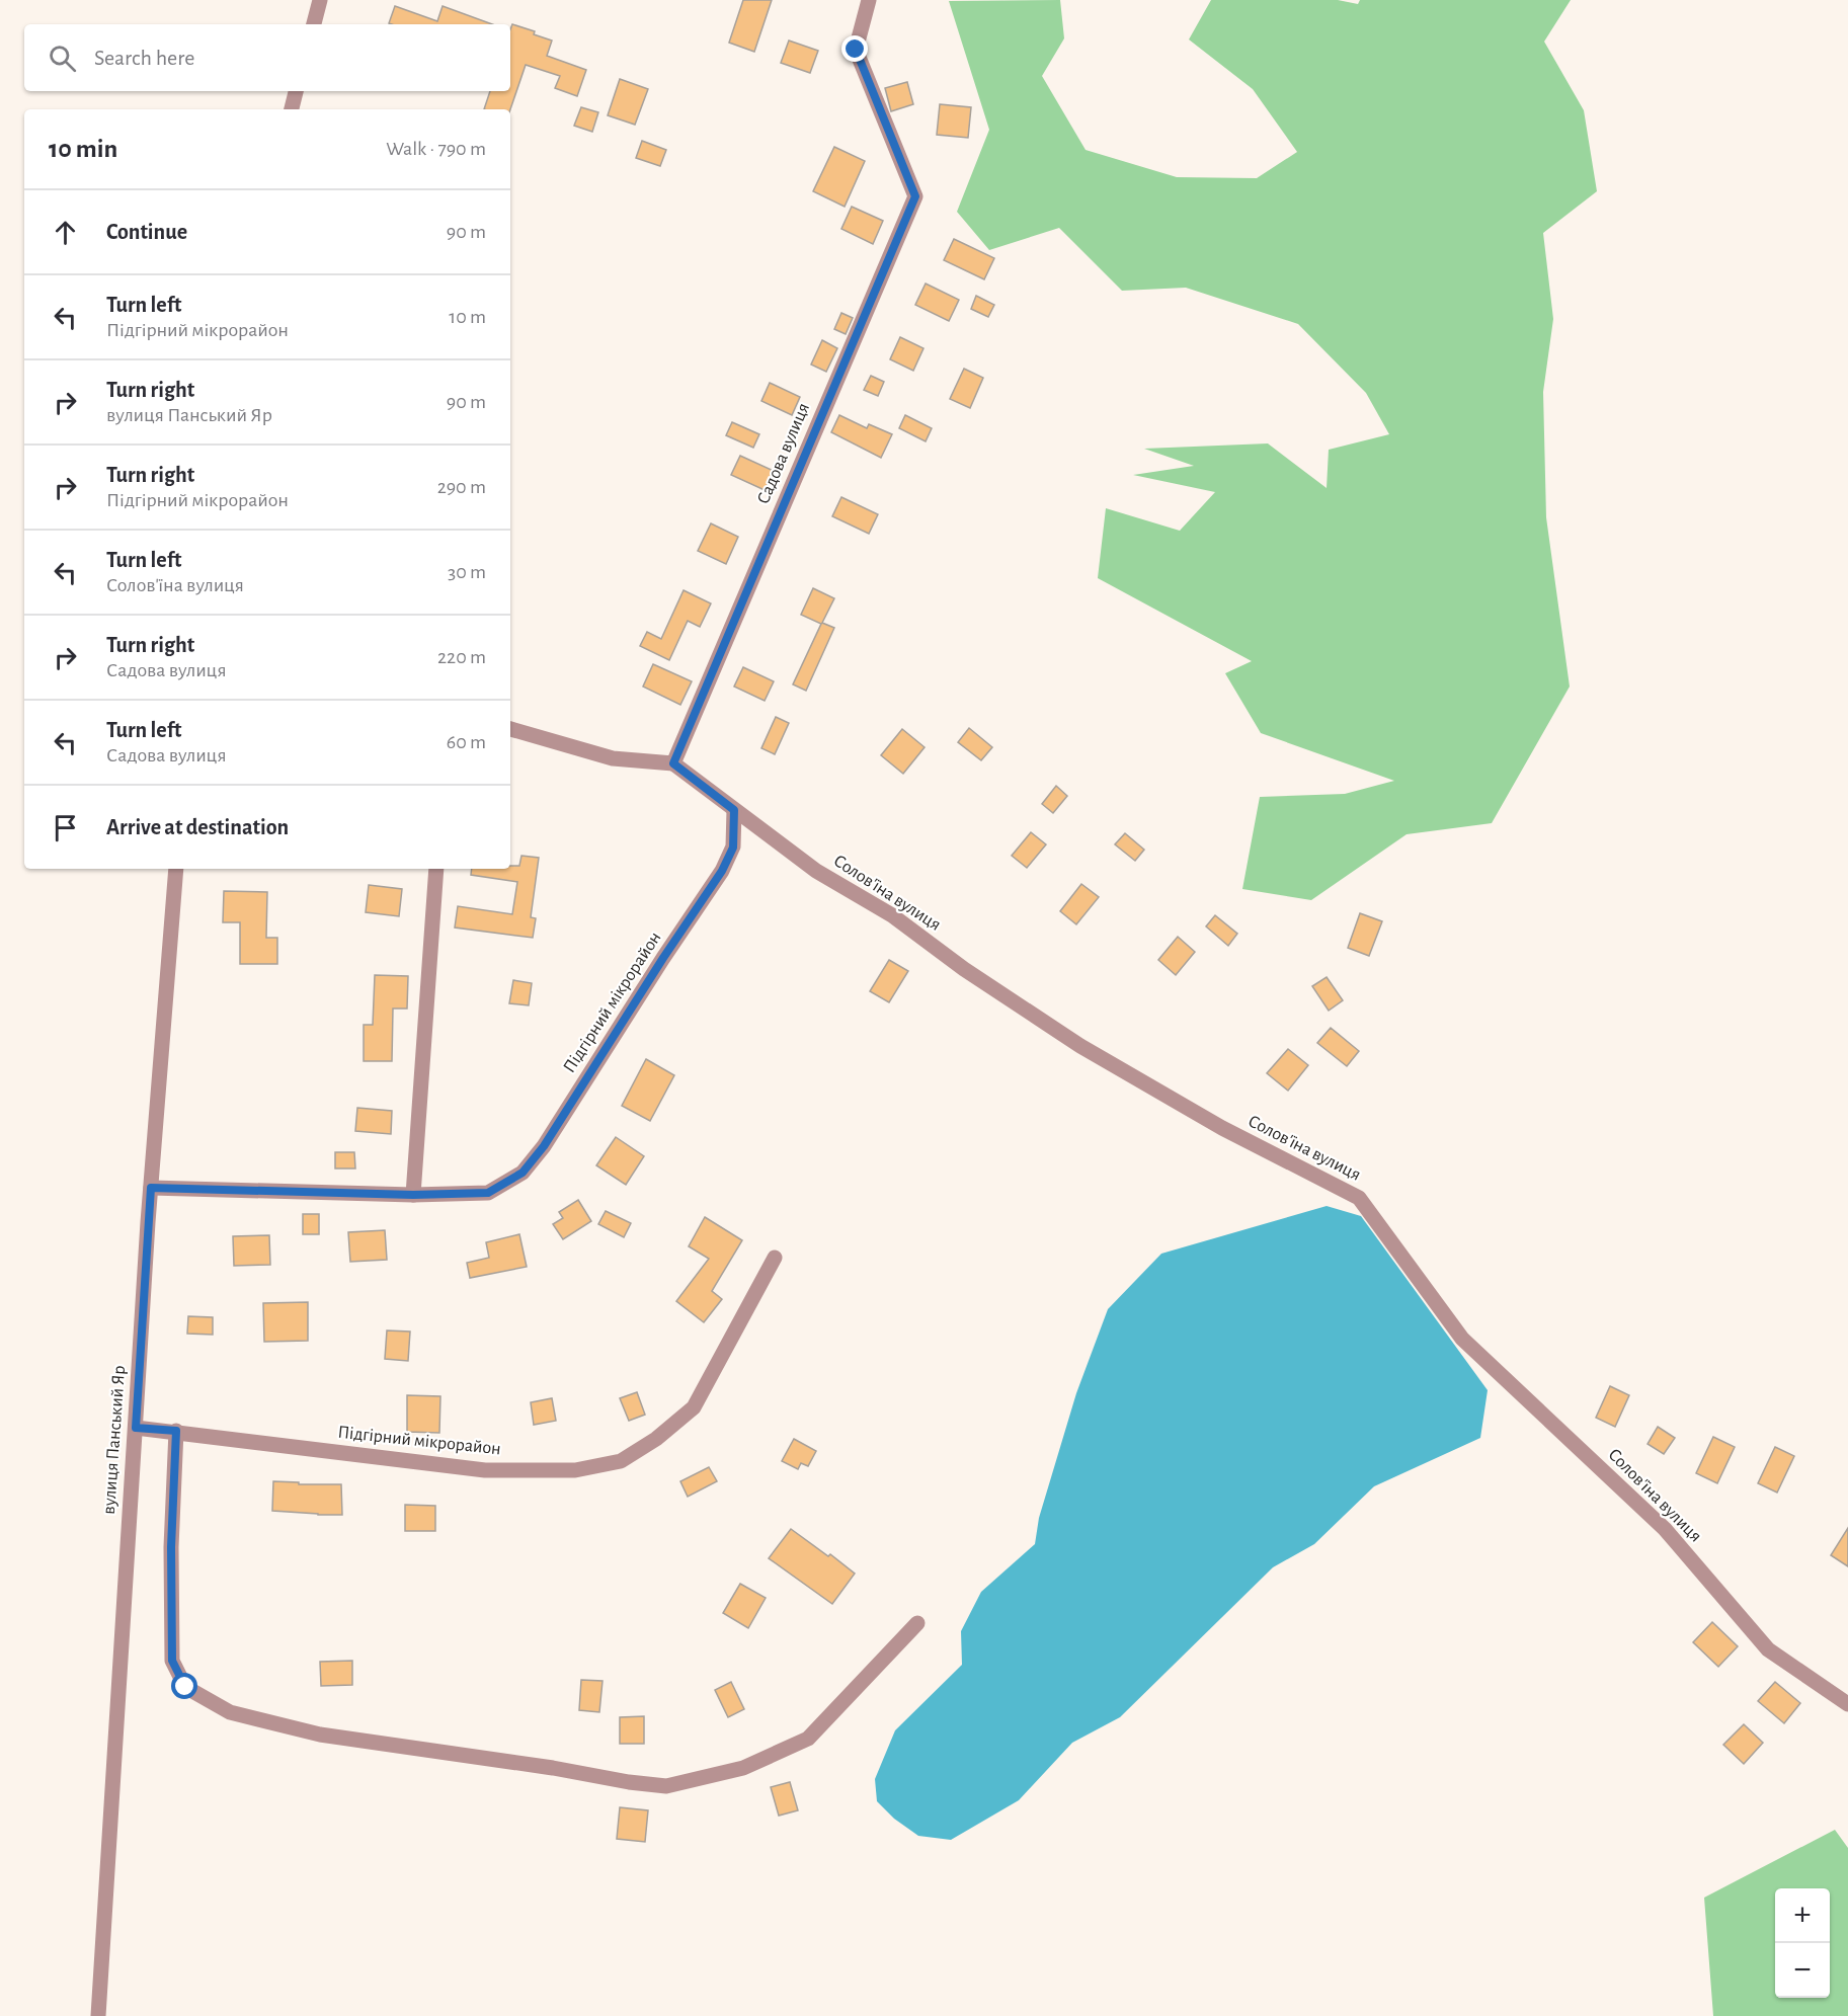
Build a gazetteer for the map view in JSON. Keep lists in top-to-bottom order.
{
  "streets": {
    "street": [
      "Садова вулиця",
      "Солов'їна вулиця",
      "Підгірний мікрорайон",
      "вулиця Панський Яр"
    ]
  },
  "crossings": [
    ["Садова вулиця", "Солов'їна вулиця"],
    ["Солов'їна вулиця", "Підгірний мікрорайон"],
    ["Підгірний мікрорайон", "вулиця Панський Яр"]
  ],
  "page": {
    "search": "Search here",
    "heading": ["10 min", "Walk · 790 m"],
    "list": [
      ["Continue", "90 m"],
      ["Turn left", "Підгірний мікрорайон", "10 m"],
      ["Turn right", "вулиця Панський Яр", "90 m"],
      ["Turn right", "Підгірний мікрорайон", "290 m"],
      ["Turn left", "Солов'їна вулиця", "30 m"],
      ["Turn right", "Садова вулиця", "220 m"],
      ["Turn left", "Садова вулиця", "60 m"],
      "Arrive at destination"
    ],
    "map_buttons": ["+", "−"]
  }
}
